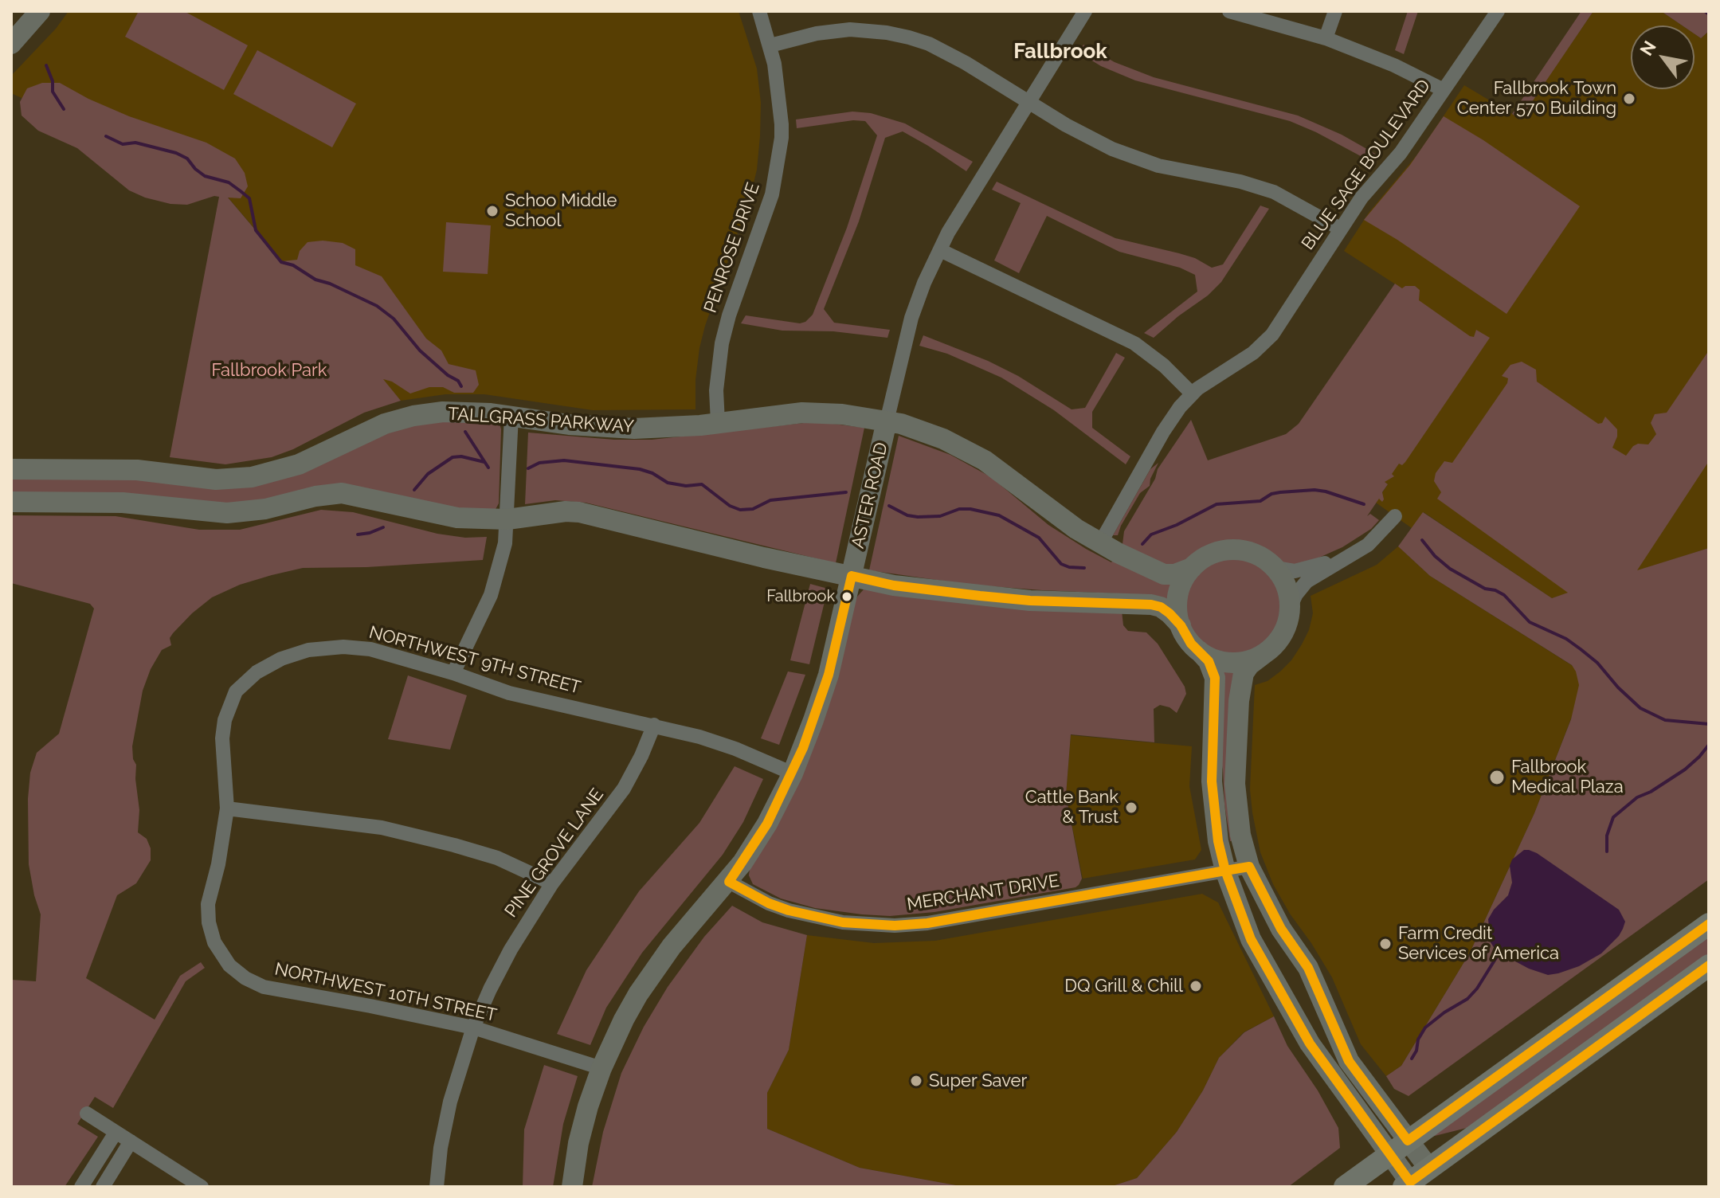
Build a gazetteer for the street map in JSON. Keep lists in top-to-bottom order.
{
  "streets": {
    "street": [
      "BLUE SAGE BOULEVARD",
      "PENROSE DRIVE",
      "TALLGRASS PARKWAY",
      "ASTER ROAD",
      "NORTHWEST 9TH STREET",
      "PINE GROVE LANE",
      "MERCHANT DRIVE",
      "NORTHWEST 10TH STREET"
    ]
  },
  "crossings": [
    ["BLUE SAGE BOULEVARD", "TALLGRASS PARKWAY"],
    ["PENROSE DRIVE", "TALLGRASS PARKWAY"],
    ["TALLGRASS PARKWAY", "ASTER ROAD"],
    ["ASTER ROAD", "NORTHWEST 9TH STREET"],
    ["ASTER ROAD", "MERCHANT DRIVE"],
    ["ASTER ROAD", "NORTHWEST 10TH STREET"],
    ["NORTHWEST 9TH STREET", "PINE GROVE LANE"],
    ["NORTHWEST 9TH STREET", "NORTHWEST 10TH STREET"],
    ["PINE GROVE LANE", "NORTHWEST 10TH STREET"]
  ],
  "districts": ["Fallbrook"],
  "parks": ["Fallbrook Park"],
  "places": [
    "Fallbrook Town Center 570 Building",
    "Schoo Middle School",
    "Fallbrook",
    "Fallbrook Medical Plaza",
    "Cattle Bank & Trust",
    "Farm Credit Services of America",
    "DQ Grill & Chill",
    "Super Saver"
  ],
  "north": "top left"
}
